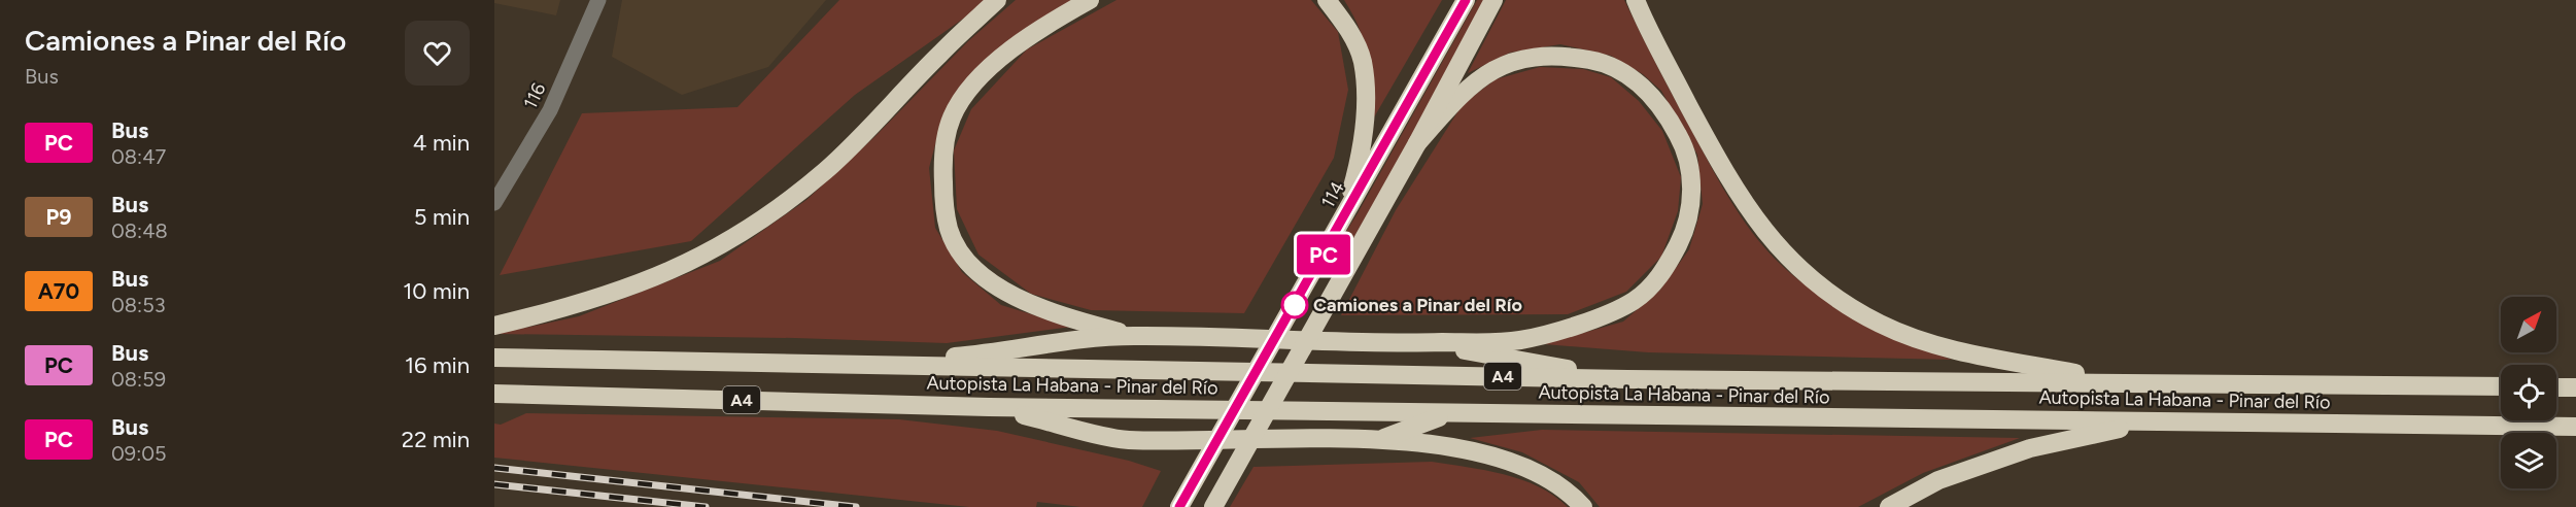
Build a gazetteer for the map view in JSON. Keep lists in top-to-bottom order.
{
  "streets": {
    "highway": ["114", "A4", "Autopista La Habana - Pinar del Río"],
    "street": ["116"]
  },
  "places": ["Camiones a Pinar del Río"],
  "lines": ["bus line PC"],
  "north": "top right",
  "page": {
    "heading": ["Camiones a Pinar del Río", "Bus"],
    "on_map": "PC",
    "list": [
      {
        "mark": "PC",
        "name": "Bus",
        "note": "08:47",
        "value": "4 min"
      },
      {
        "mark": "P9",
        "name": "Bus",
        "note": "08:48",
        "value": "5 min"
      },
      {
        "mark": "A70",
        "name": "Bus",
        "note": "08:53",
        "value": "10 min"
      },
      {
        "mark": "PC",
        "name": "Bus",
        "note": "08:59",
        "value": "16 min"
      },
      {
        "mark": "PC",
        "name": "Bus",
        "note": "09:05",
        "value": "22 min"
      }
    ]
  }
}
